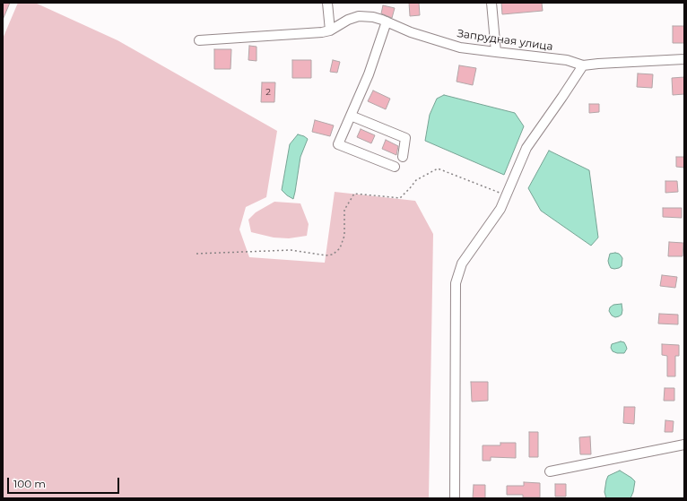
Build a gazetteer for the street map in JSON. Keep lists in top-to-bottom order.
{
  "streets": {
    "street": ["Запрудная улица"]
  },
  "house_numbers": ["2"],
  "scale_bar": "100 m"
}
